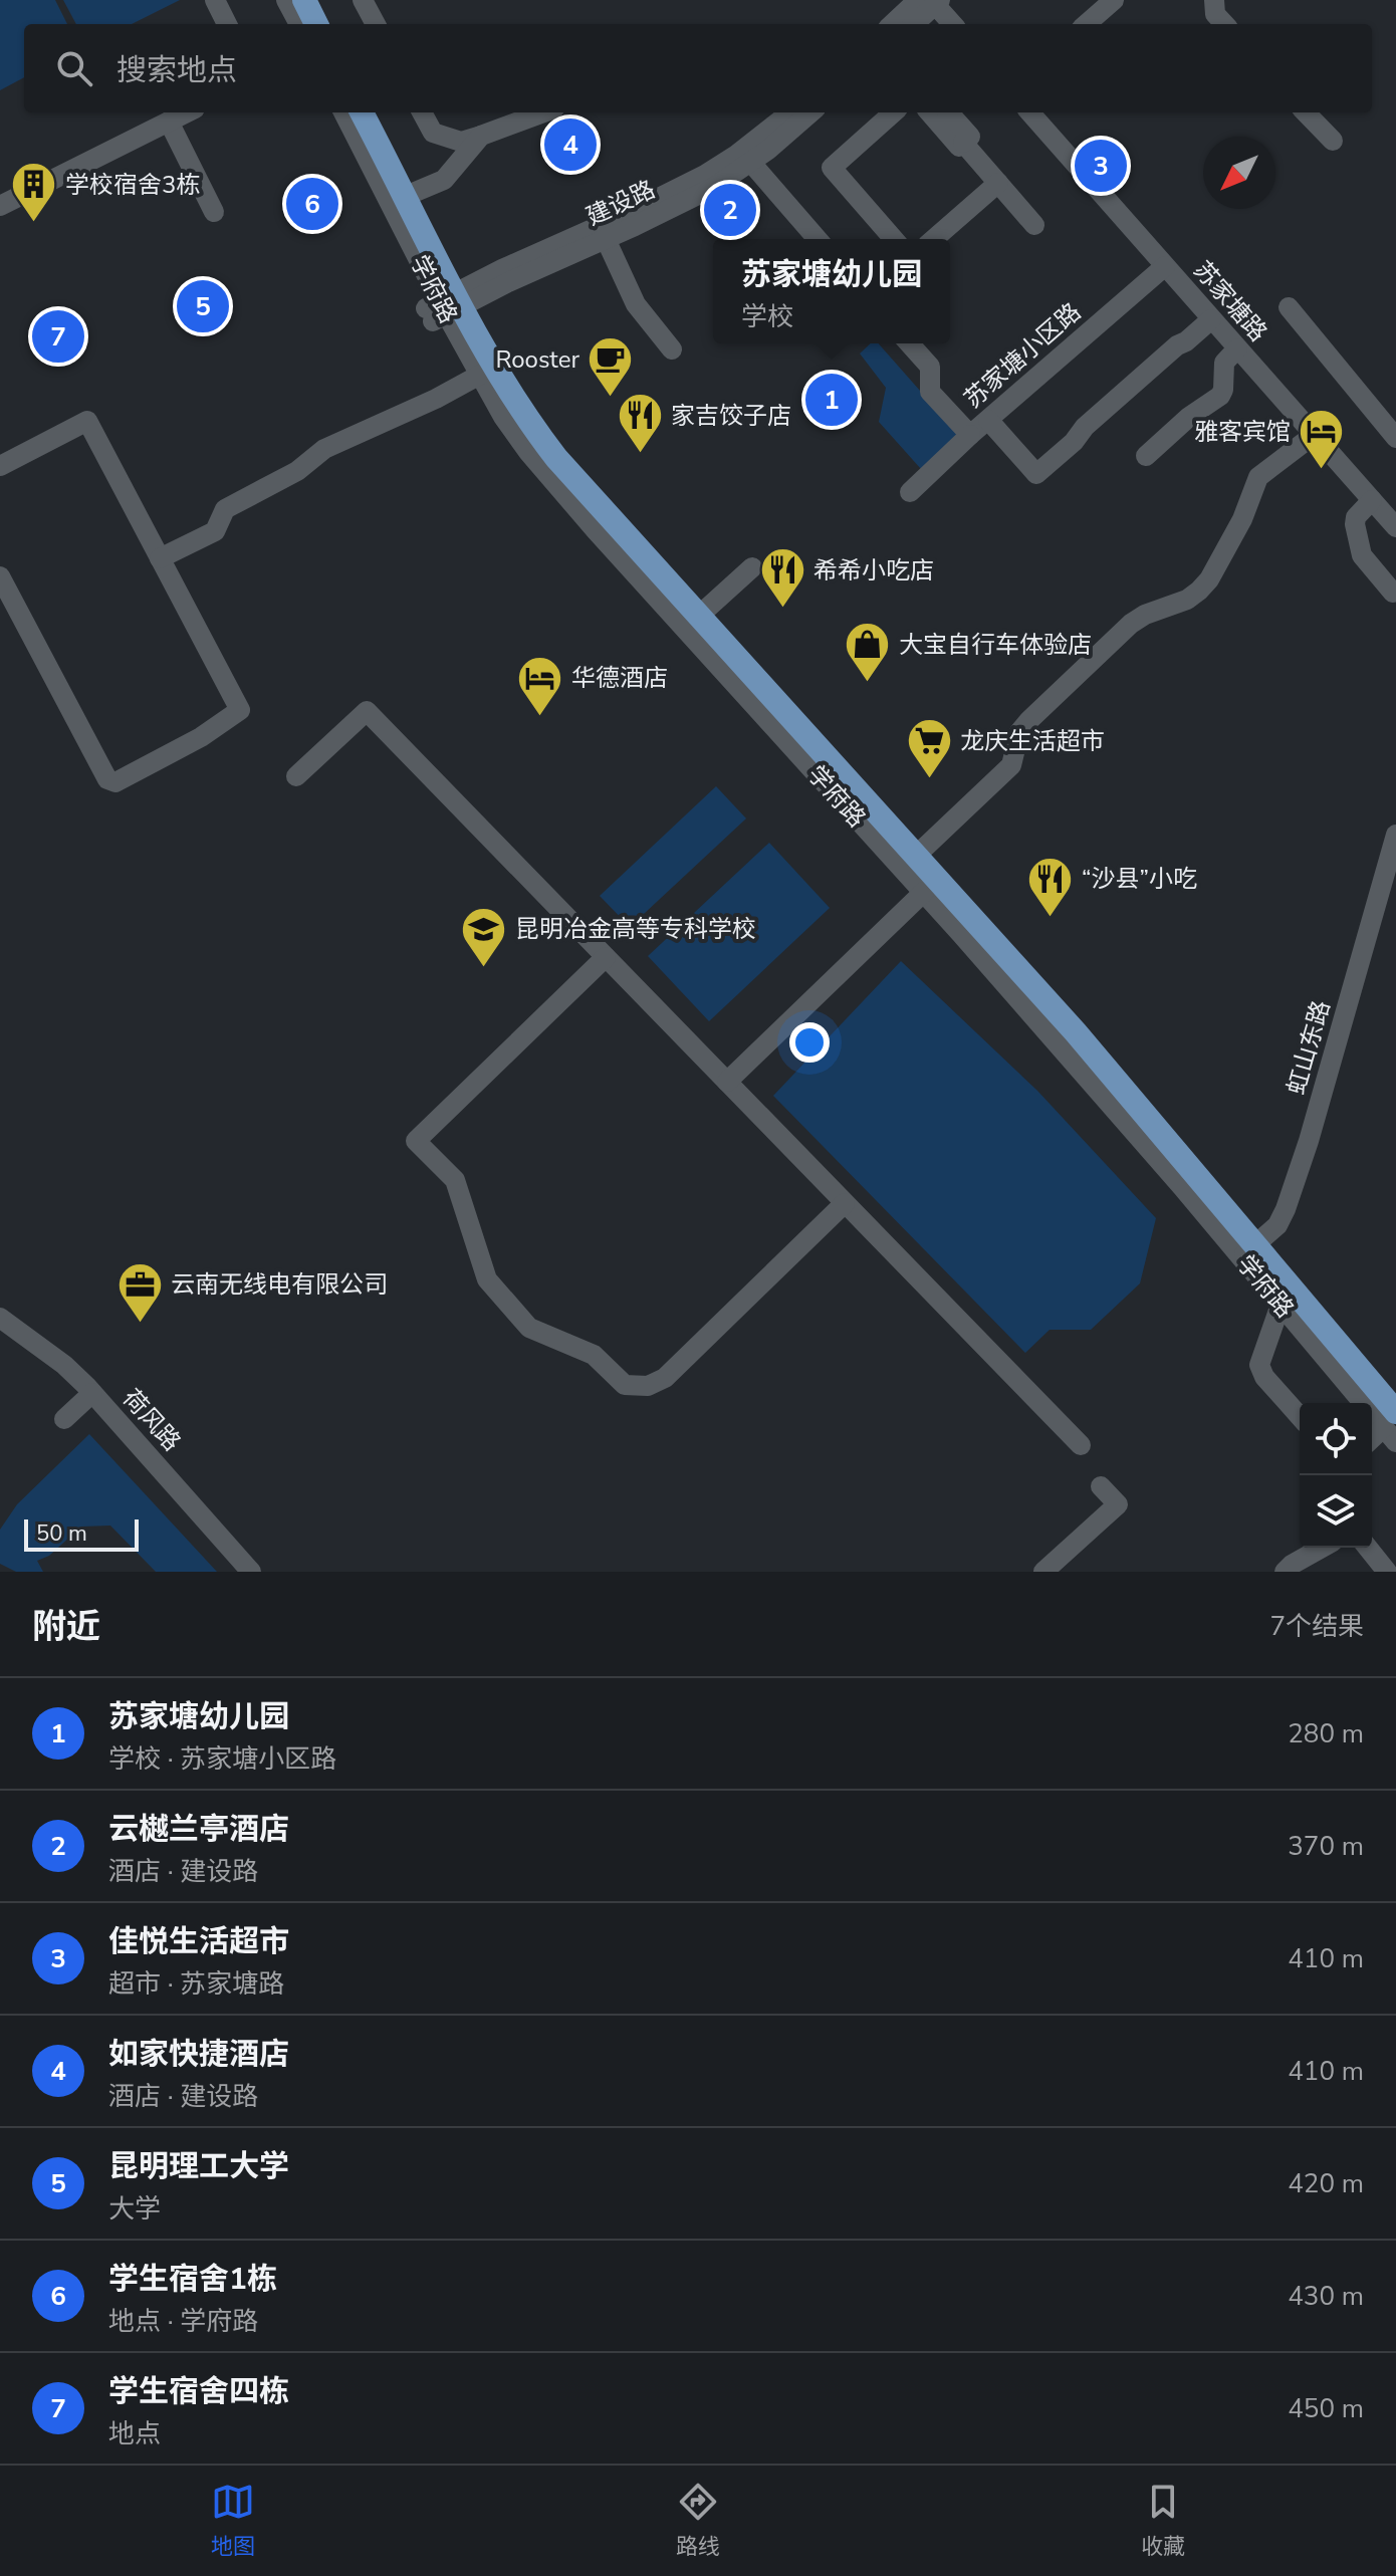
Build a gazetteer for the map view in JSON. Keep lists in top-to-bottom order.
{
  "streets": {
    "main road": ["学府路"],
    "street": [
      "建设路",
      "苏家塘路",
      "苏家塘小区路",
      "虹山东路",
      "荷风路"
    ]
  },
  "crossings": [
    ["建设路", "学府路"],
    ["学府路", "虹山东路"],
    ["苏家塘路", "苏家塘小区路"]
  ],
  "places": {
    "building": ["学校宿舍3栋"],
    "cafe": ["Rooster"],
    "restaurant": ["家吉饺子店", "希希小吃店", "“沙县”小吃"],
    "hotel": ["雅客宾馆", "华德酒店"],
    "shop": ["大宝自行车体验店"],
    "supermarket": ["龙庆生活超市"],
    "school or university": ["昆明冶金高等专科学校"],
    "office": ["云南无线电有限公司"]
  },
  "scale_bar": "50 m",
  "north": "bottom left",
  "page": {
    "search": "搜索地点",
    "pins": [
      "4",
      "3",
      "6",
      "2",
      "5",
      "7",
      "1"
    ],
    "popup": ["苏家塘幼儿园", "学校"],
    "scale": "50 m",
    "heading": ["附近", "7个结果"],
    "list": [
      {
        "mark": "1",
        "name": "苏家塘幼儿园",
        "note": "学校 · 苏家塘小区路",
        "value": "280 m"
      },
      {
        "mark": "2",
        "name": "云樾兰亭酒店",
        "note": "酒店 · 建设路",
        "value": "370 m"
      },
      {
        "mark": "3",
        "name": "佳悦生活超市",
        "note": "超市 · 苏家塘路",
        "value": "410 m"
      },
      {
        "mark": "4",
        "name": "如家快捷酒店",
        "note": "酒店 · 建设路",
        "value": "410 m"
      },
      {
        "mark": "5",
        "name": "昆明理工大学",
        "note": "大学",
        "value": "420 m"
      },
      {
        "mark": "6",
        "name": "学生宿舍1栋",
        "note": "地点 · 学府路",
        "value": "430 m"
      },
      {
        "mark": "7",
        "name": "学生宿舍四栋",
        "note": "地点",
        "value": "450 m"
      }
    ],
    "nav": ["地图", "路线", "收藏"]
  }
}
